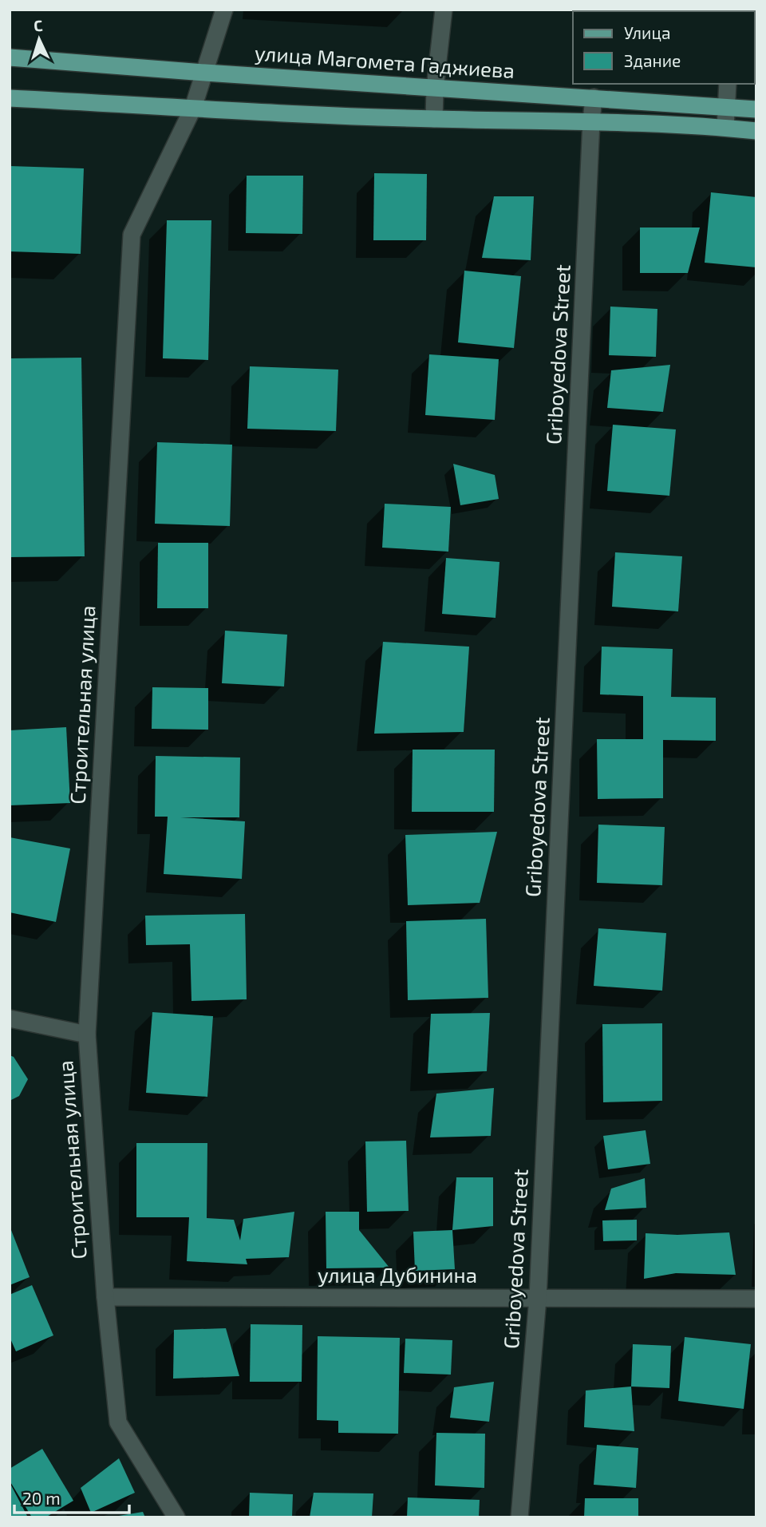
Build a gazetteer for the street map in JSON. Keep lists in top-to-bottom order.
{
  "streets": {
    "main road": ["улица Магомета Гаджиева"],
    "street": ["Griboyedova Street", "Строительная улица", "улица Дубинина"]
  },
  "crossings": [
    ["улица Магомета Гаджиева", "Griboyedova Street"],
    ["улица Магомета Гаджиева", "Строительная улица"],
    ["Griboyedova Street", "улица Дубинина"],
    ["Строительная улица", "улица Дубинина"]
  ],
  "legend": ["Улица", "Здание"],
  "scale_bar": "20 m",
  "north": "top"
}
